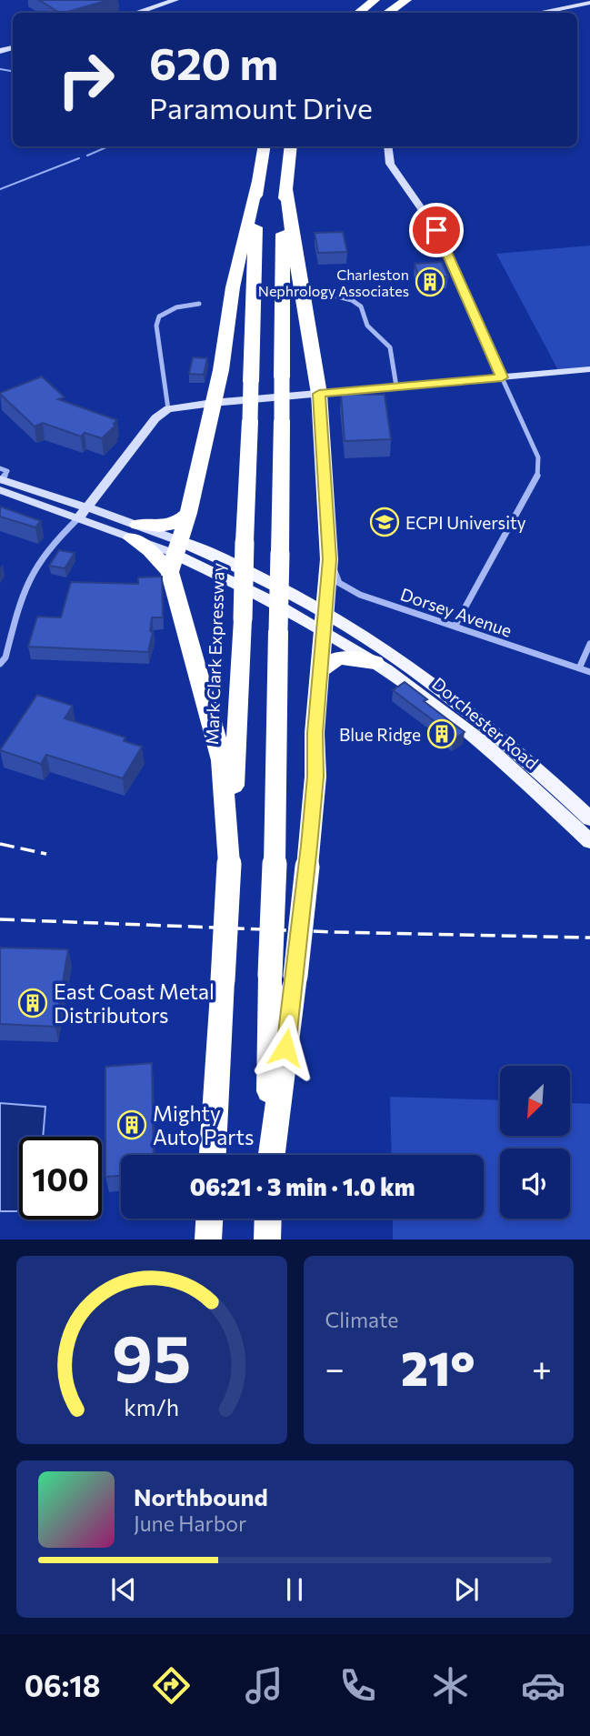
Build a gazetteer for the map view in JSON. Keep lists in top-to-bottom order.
{
  "streets": {
    "highway": ["Mark Clark Expressway"],
    "main road": ["Dorchester Road"],
    "street": ["Dorsey Avenue"]
  },
  "places": {
    "building": [
      "Charleston Nephrology Associates",
      "Blue Ridge",
      "East Coast Metal Distributors",
      "Mighty Auto Parts"
    ],
    "school or university": ["ECPI University"]
  },
  "north": "bottom left",
  "page": {
    "turn": ["620 m", "Paramount Drive"],
    "limit": "100",
    "trip": "06:21 · 3 min · 1.0 km",
    "tile": "Climate",
    "heat": ["−", "21°", "+"],
    "song": ["Northbound", "June Harbor"],
    "tabs": "06:18",
    "gauge": ["95", "km/h"]
  }
}
